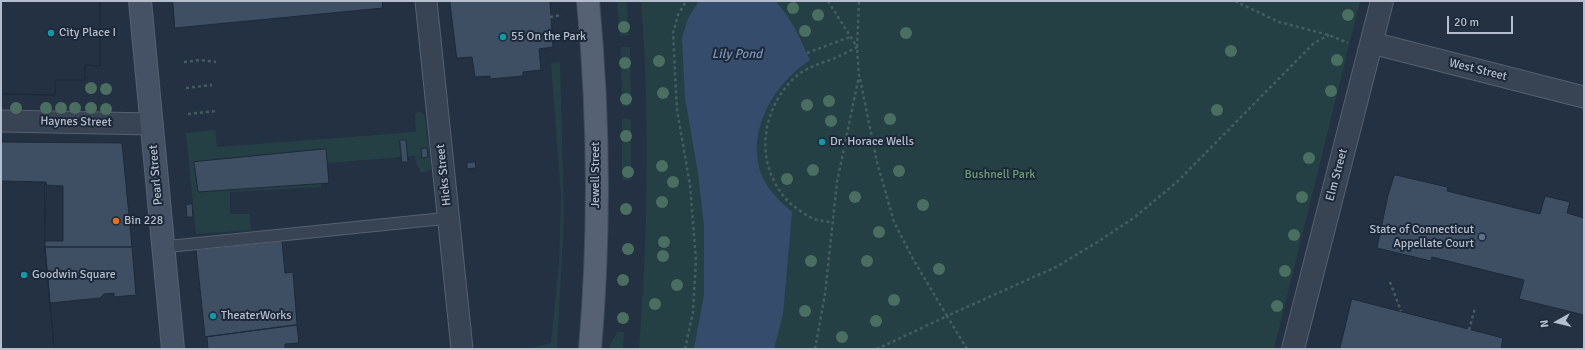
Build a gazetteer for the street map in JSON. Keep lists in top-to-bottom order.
{
  "streets": {
    "main road": ["Pearl Street", "Jewell Street"],
    "street": [
      "West Street",
      "Haynes Street",
      "Hicks Street",
      "Elm Street"
    ]
  },
  "crossings": [
    ["West Street", "Elm Street"],
    ["Haynes Street", "Pearl Street"]
  ],
  "water": ["Lily Pond"],
  "parks": ["Bushnell Park"],
  "places": [
    "City Place I",
    "55 On the Park",
    "Dr. Horace Wells",
    "Bin 228",
    "State of Connecticut Appellate Court",
    "Goodwin Square",
    "TheaterWorks"
  ],
  "scale_bar": "20 m",
  "north": "left"
}
